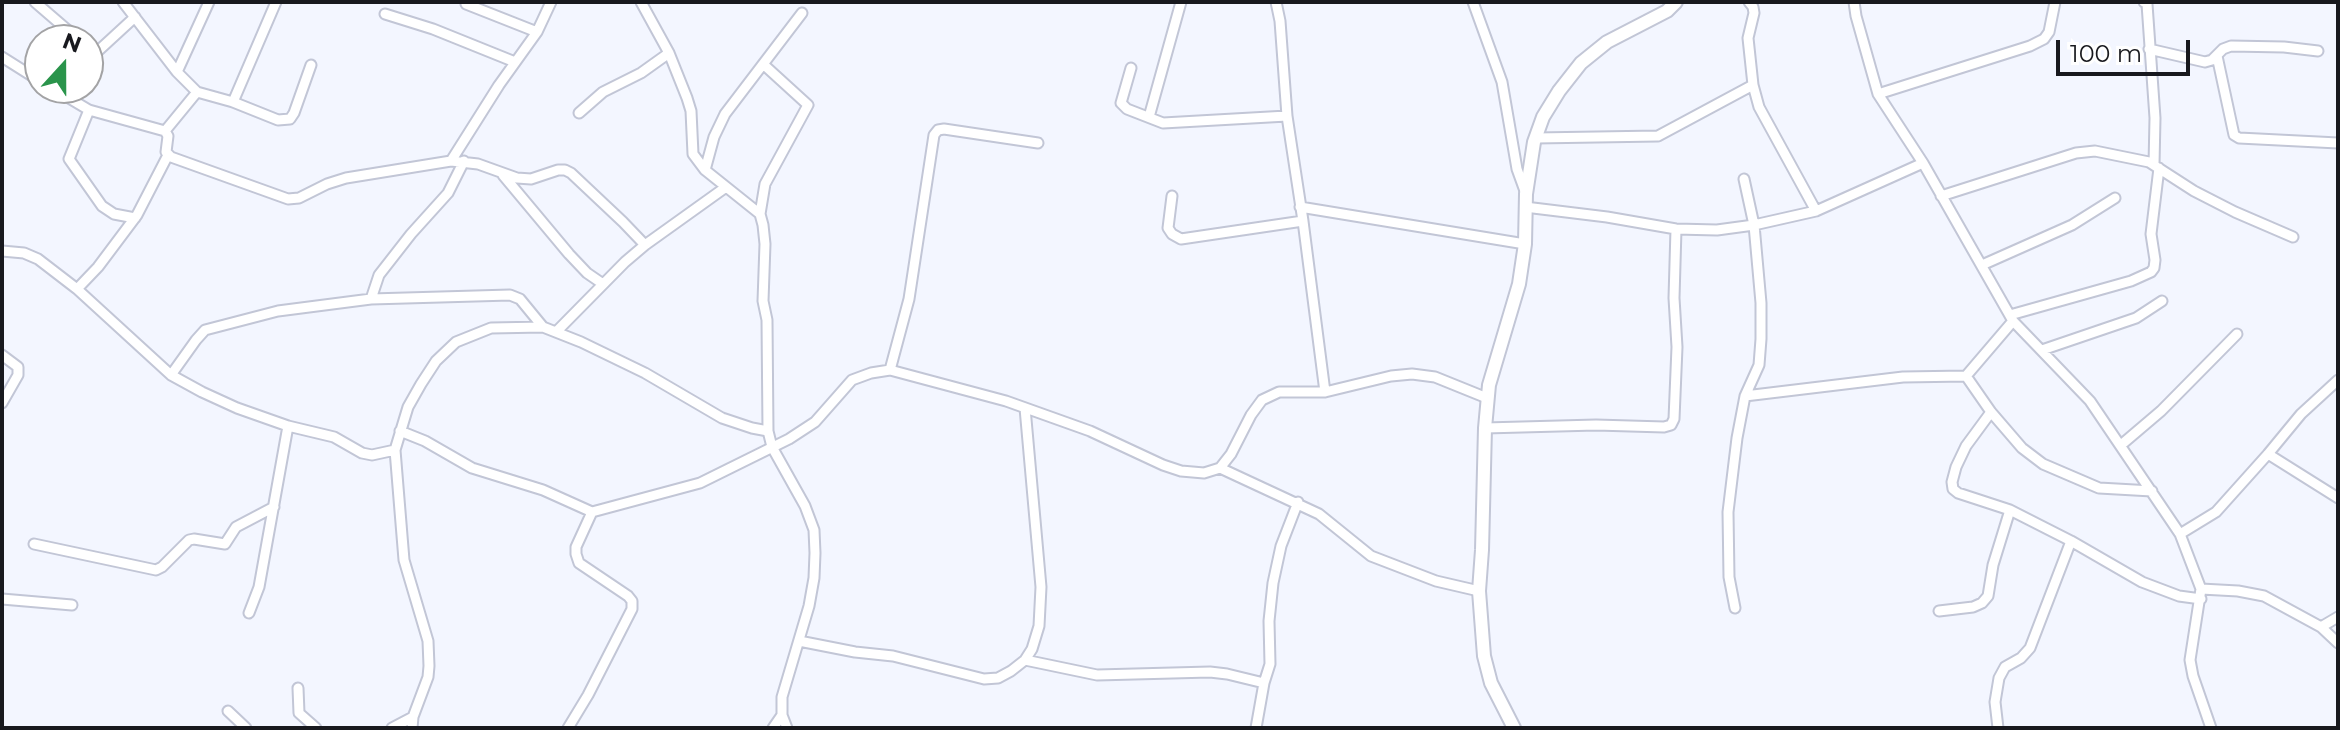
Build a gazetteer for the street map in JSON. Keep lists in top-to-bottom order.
{
  "scale_bar": "100 m",
  "north": "top"
}
